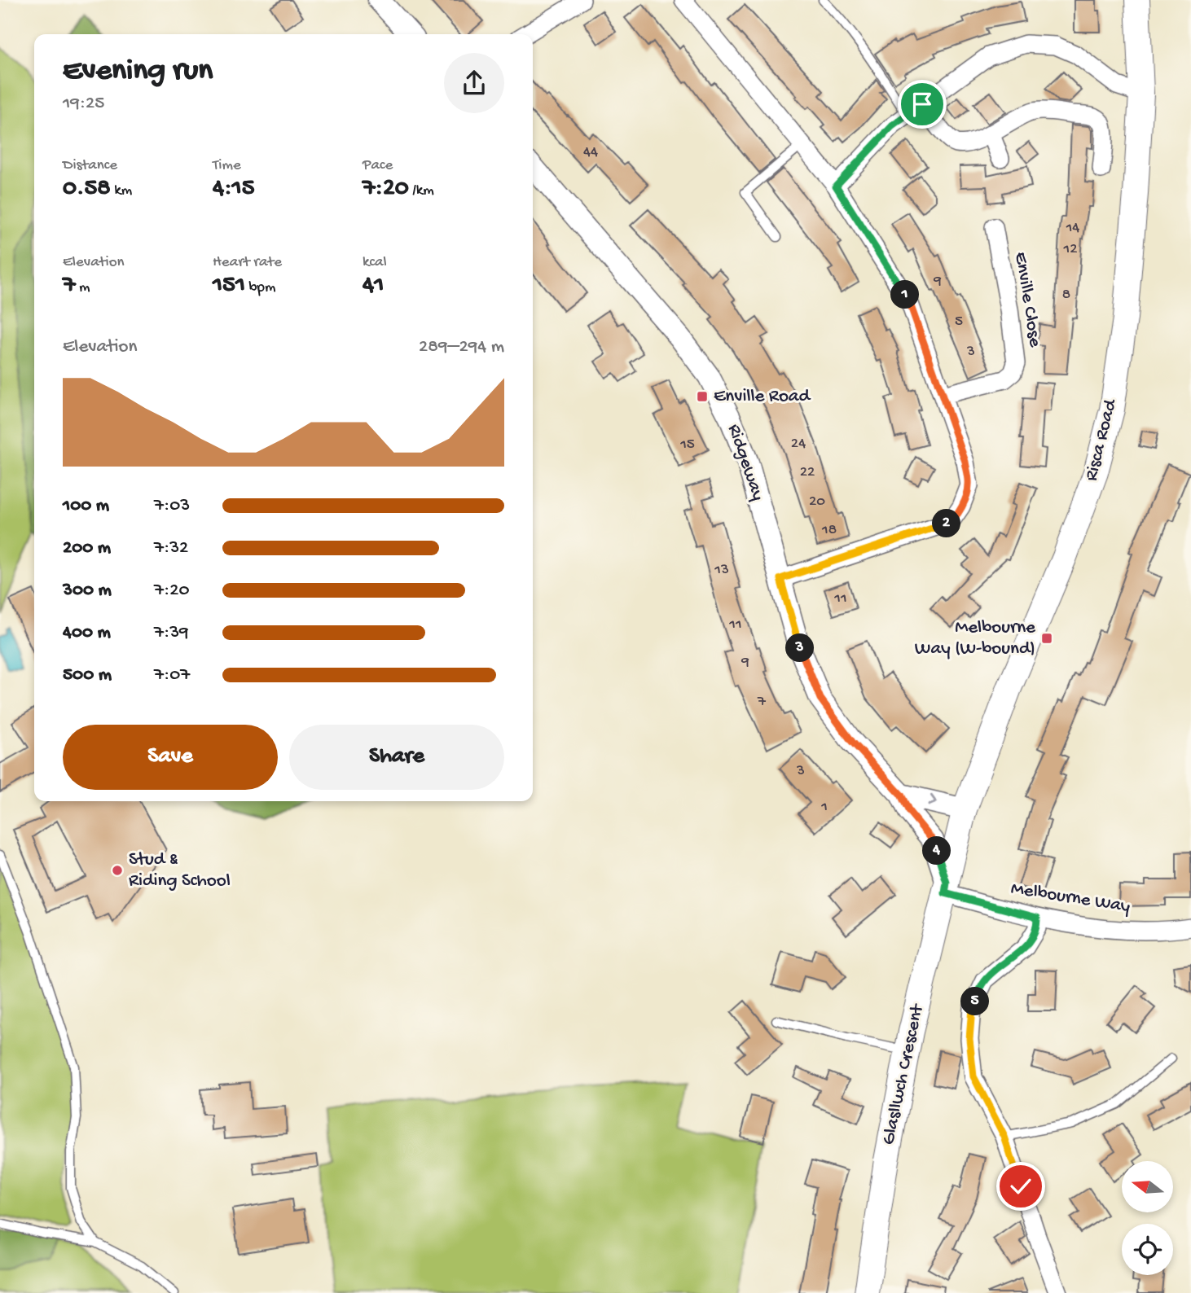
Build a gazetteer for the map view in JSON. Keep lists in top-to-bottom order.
{
  "streets": {
    "main road": ["Risca Road", "Glasllwch Crescent"],
    "street": ["Enville Close", "Ridgeway", "Melbourne Way"]
  },
  "crossings": [
    ["Risca Road", "Glasllwch Crescent"],
    ["Ridgeway", "Melbourne Way"],
    ["Ridgeway", "Glasllwch Crescent"],
    ["Melbourne Way", "Glasllwch Crescent"]
  ],
  "places": {
    "transit": ["Enville Road", "Melbourne Way (W-bound)"],
    "other": ["Stud & Riding School"]
  },
  "house_numbers": [
    "44",
    "14",
    "12",
    "9",
    "8",
    "5",
    "3",
    "24",
    "15",
    "22",
    "20",
    "18",
    "13",
    "11",
    "11",
    "9",
    "7",
    "3",
    "1"
  ],
  "north": "left",
  "page": {
    "heading": ["Evening run", "19:25"],
    "stats": [
      ["Distance", "0.58 km"],
      ["Time", "4:15"],
      ["Pace", "7:20 /km"],
      ["Elevation", "7 m"],
      ["Heart rate", "151 bpm"],
      ["kcal", "41"]
    ],
    "pins": [
      "1",
      "2",
      "3",
      "4",
      "5"
    ],
    "chart": ["Elevation", "289–294 m"],
    "list": [
      {
        "name": "100 m",
        "note": "7:03"
      },
      {
        "name": "200 m",
        "note": "7:32"
      },
      {
        "name": "300 m",
        "note": "7:20"
      },
      {
        "name": "400 m",
        "note": "7:39"
      },
      {
        "name": "500 m",
        "note": "7:07"
      }
    ],
    "buttons": ["Save", "Share"]
  }
}
